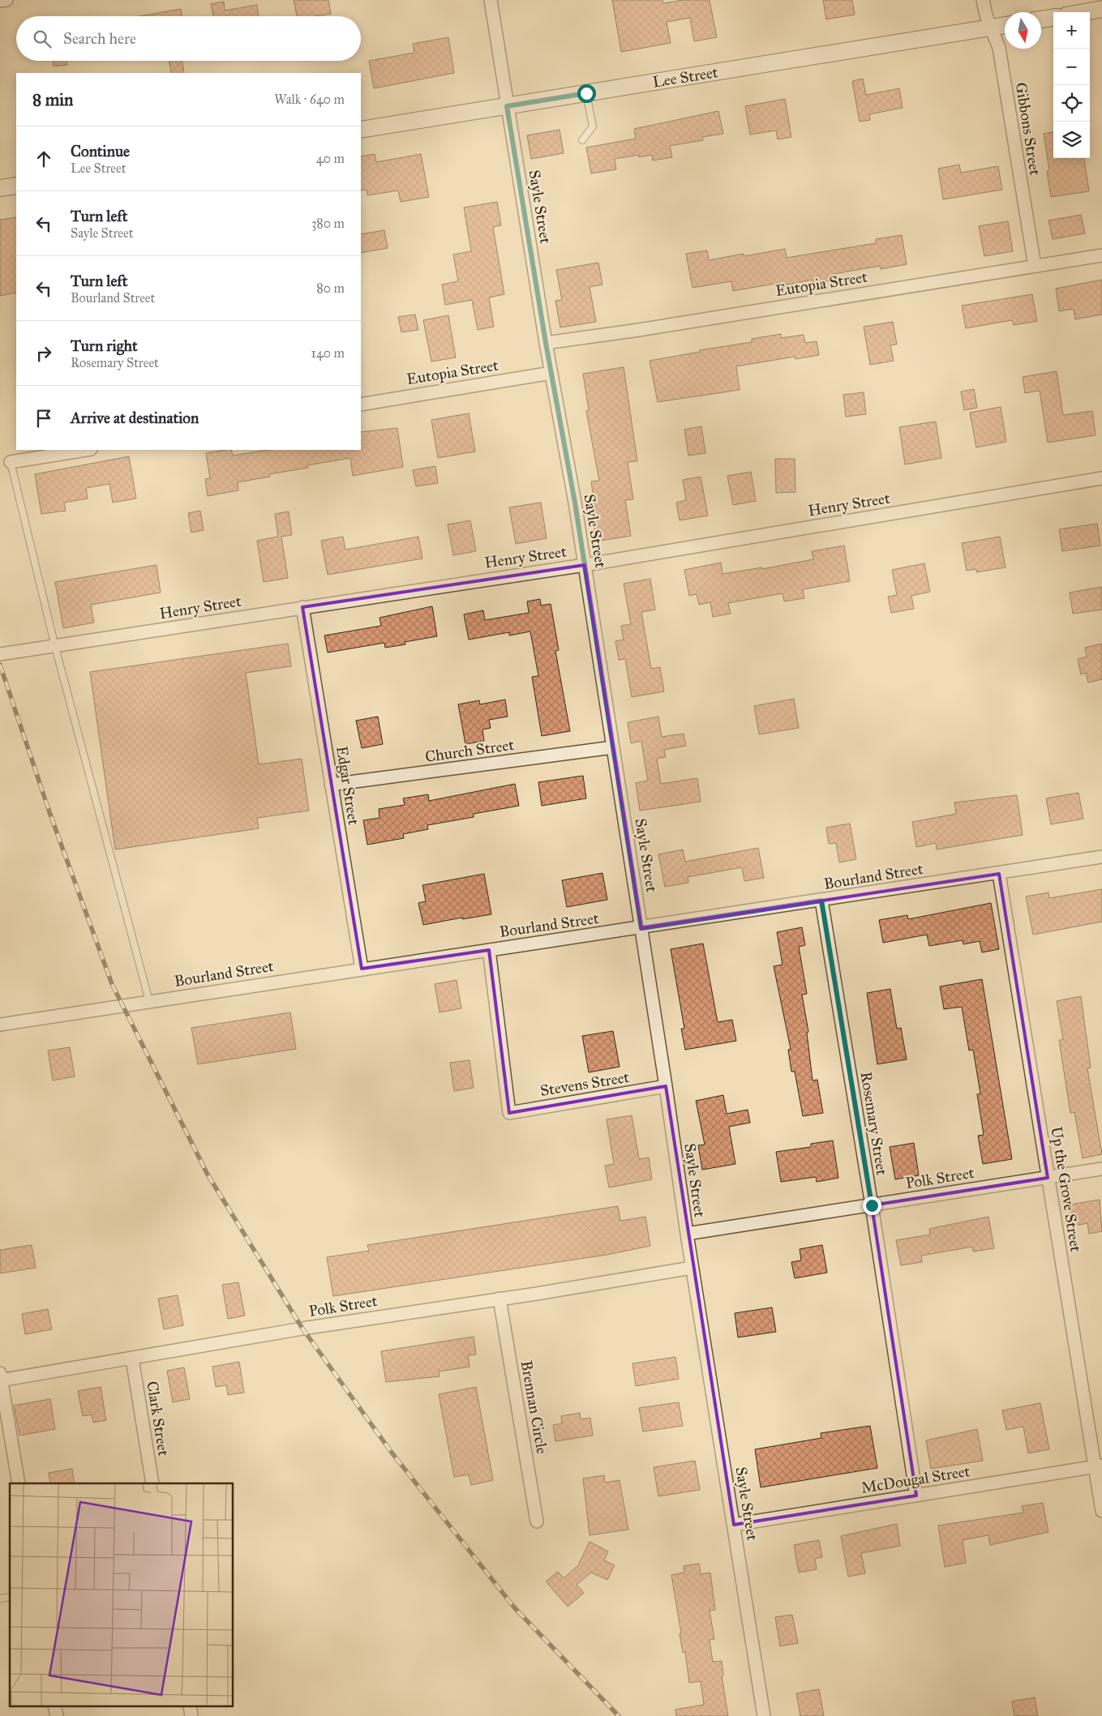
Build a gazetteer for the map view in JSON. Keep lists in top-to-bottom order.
{
  "streets": {
    "main road": ["Lee Street"],
    "street": [
      "Gibbons Street",
      "Sayle Street",
      "Eutopia Street",
      "Henry Street",
      "Church Street",
      "Edgar Street",
      "Bourland Street",
      "Stevens Street",
      "Rosemary Street",
      "Polk Street",
      "Up the Grove Street",
      "Brennan Circle",
      "Clark Street",
      "McDougal Street"
    ]
  },
  "crossings": [
    ["Lee Street", "Gibbons Street"],
    ["Lee Street", "Sayle Street"],
    ["Gibbons Street", "Eutopia Street"],
    ["Sayle Street", "Eutopia Street"],
    ["Sayle Street", "Henry Street"],
    ["Sayle Street", "Church Street"],
    ["Sayle Street", "Bourland Street"],
    ["Sayle Street", "Stevens Street"],
    ["Sayle Street", "Polk Street"],
    ["Sayle Street", "McDougal Street"],
    ["Henry Street", "Edgar Street"],
    ["Church Street", "Edgar Street"],
    ["Edgar Street", "Bourland Street"],
    ["Bourland Street", "Stevens Street"],
    ["Bourland Street", "Rosemary Street"],
    ["Bourland Street", "Up the Grove Street"],
    ["Rosemary Street", "Polk Street"],
    ["Rosemary Street", "McDougal Street"],
    ["Polk Street", "Up the Grove Street"],
    ["Polk Street", "Brennan Circle"],
    ["Polk Street", "Clark Street"],
    ["Up the Grove Street", "McDougal Street"]
  ],
  "north": "bottom",
  "page": {
    "map_buttons": ["+", "−"],
    "search": "Search here",
    "heading": ["8 min", "Walk · 640 m"],
    "list": [
      ["Continue", "Lee Street", "40 m"],
      ["Turn left", "Sayle Street", "380 m"],
      ["Turn left", "Bourland Street", "80 m"],
      ["Turn right", "Rosemary Street", "140 m"],
      "Arrive at destination"
    ]
  }
}
